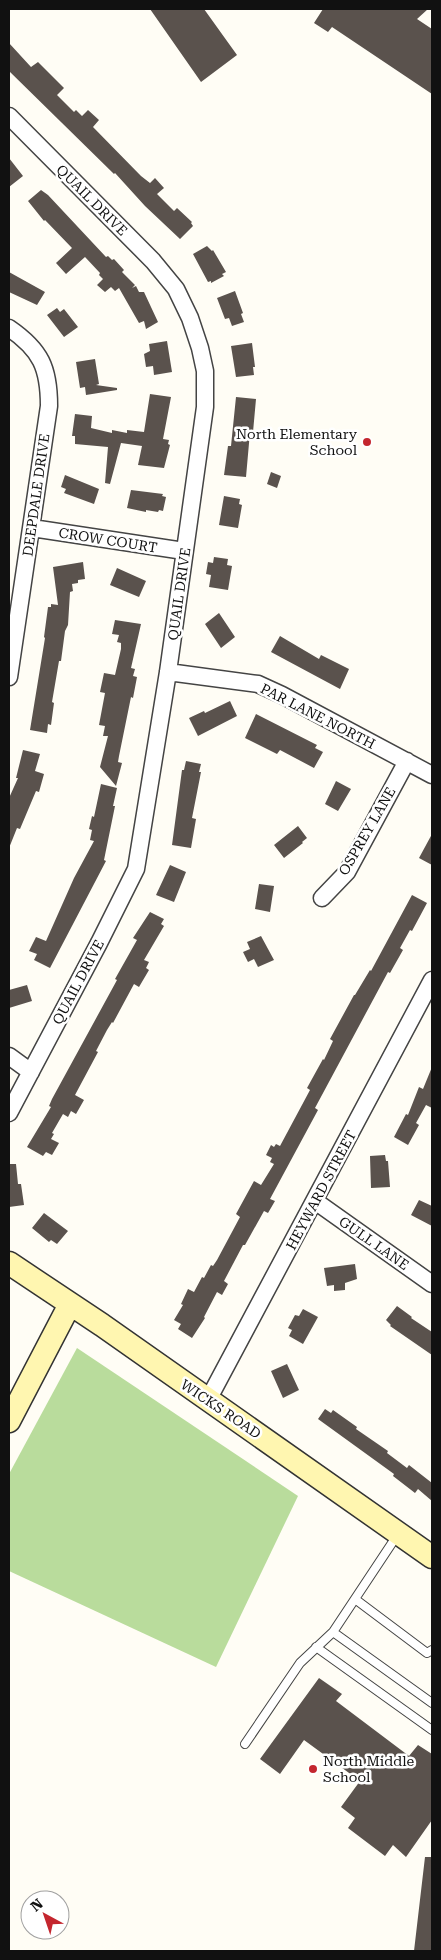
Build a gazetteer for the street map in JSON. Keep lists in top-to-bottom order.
{
  "streets": {
    "main road": ["WICKS ROAD"],
    "street": [
      "QUAIL DRIVE",
      "DEEPDALE DRIVE",
      "CROW COURT",
      "PAR LANE NORTH",
      "OSPREY LANE",
      "HEYWARD STREET",
      "GULL LANE"
    ]
  },
  "crossings": [
    ["QUAIL DRIVE", "CROW COURT"],
    ["QUAIL DRIVE", "PAR LANE NORTH"],
    ["DEEPDALE DRIVE", "CROW COURT"],
    ["PAR LANE NORTH", "OSPREY LANE"],
    ["HEYWARD STREET", "GULL LANE"],
    ["HEYWARD STREET", "WICKS ROAD"]
  ],
  "places": ["North Elementary School", "North Middle School"],
  "north": "top left"
}
